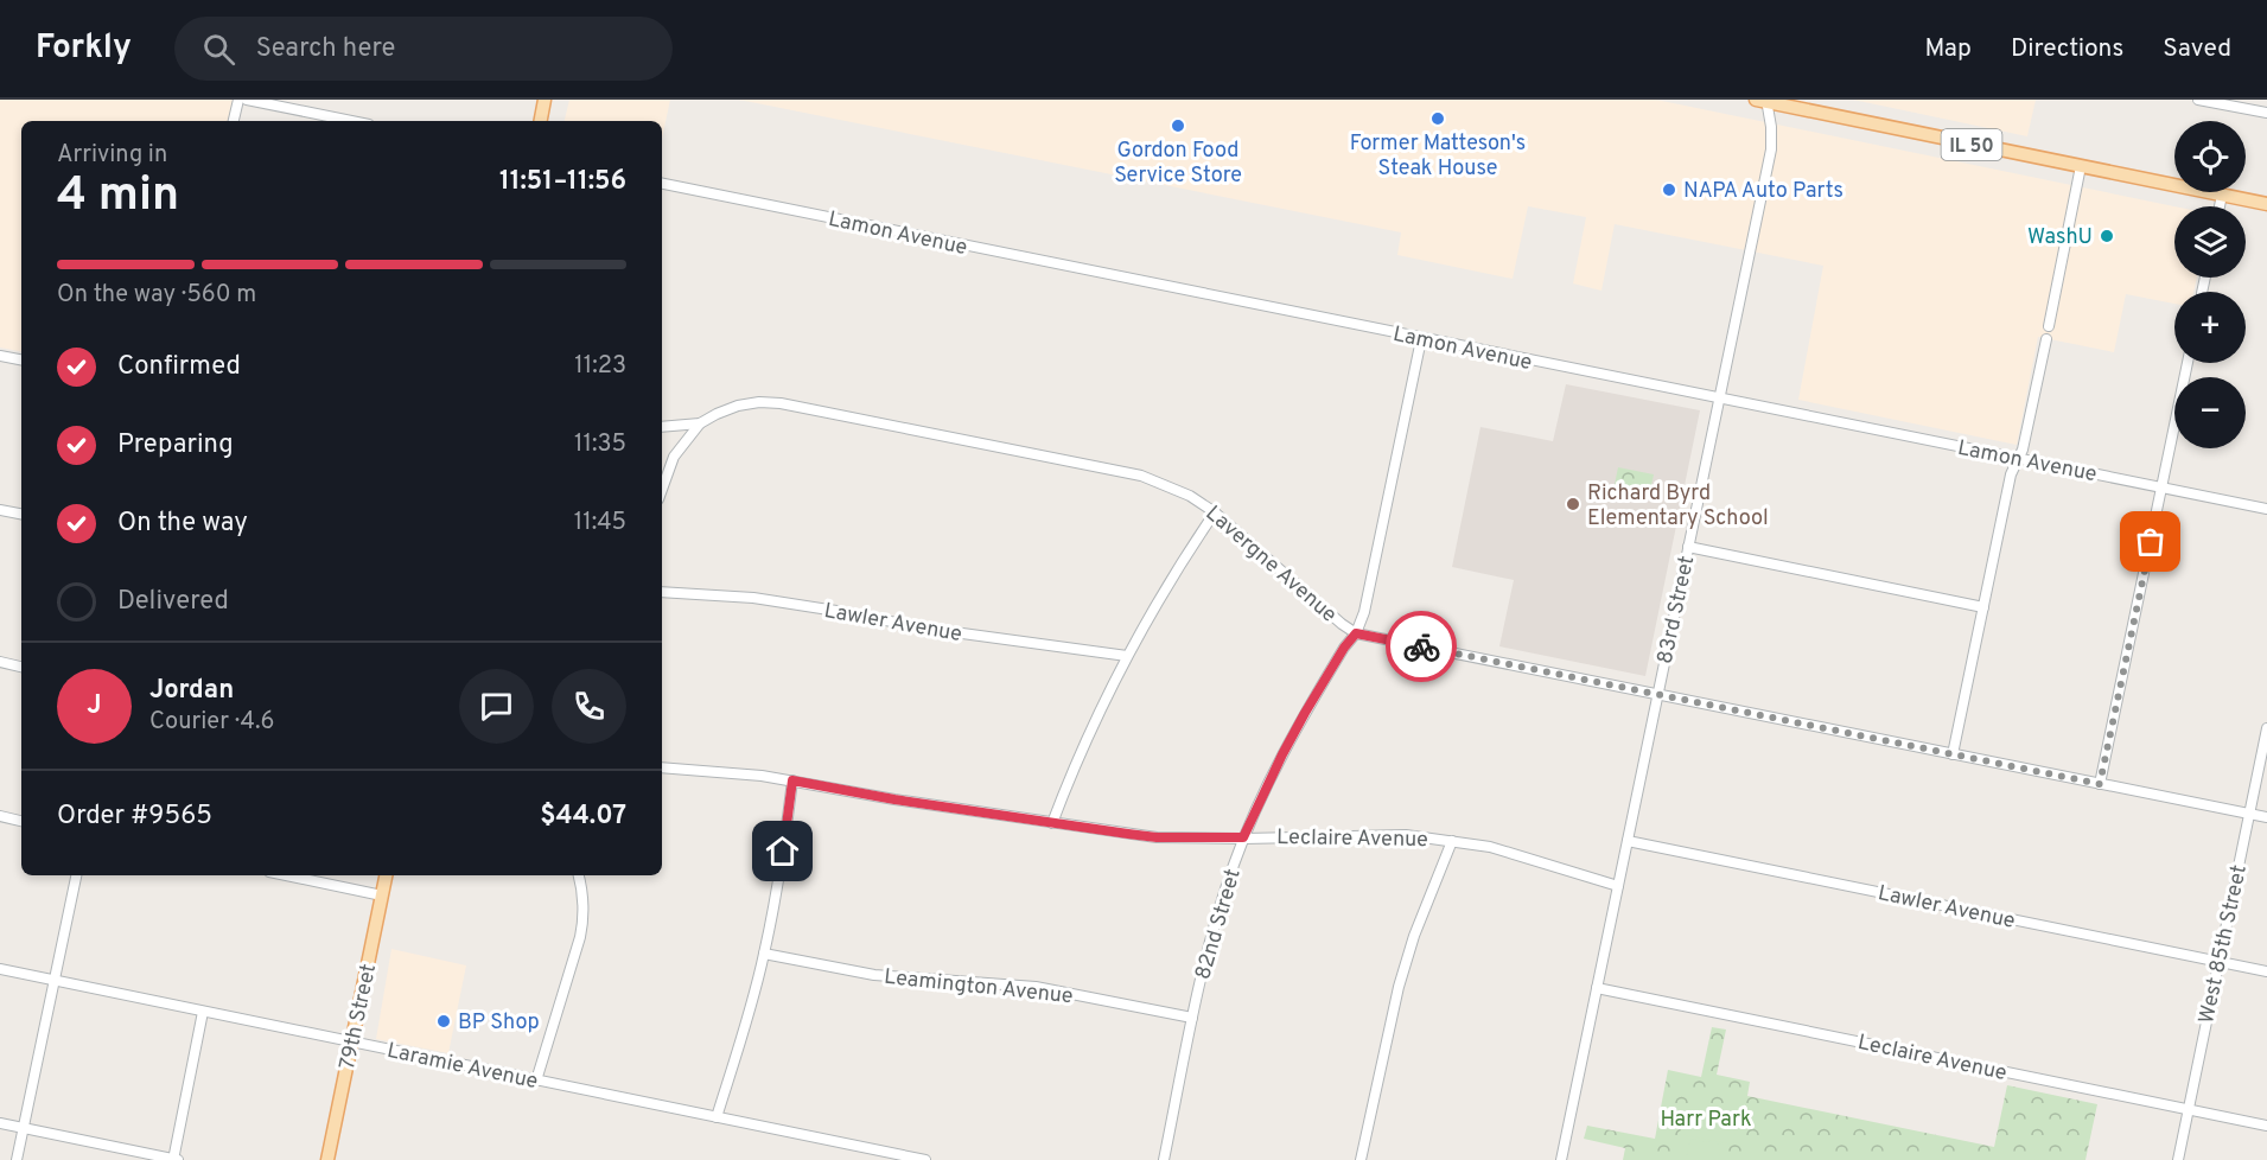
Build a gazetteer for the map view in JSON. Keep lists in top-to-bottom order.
{
  "streets": {
    "main road": ["IL 50", "79th Street"],
    "street": [
      "Lamon Avenue",
      "Lavergne Avenue",
      "83rd Street",
      "Lawler Avenue",
      "Leclaire Avenue",
      "82nd Street",
      "West 85th Street",
      "Leamington Avenue",
      "Laramie Avenue"
    ]
  },
  "crossings": [
    ["IL 50", "83rd Street"],
    ["Lamon Avenue", "83rd Street"],
    ["Lamon Avenue", "82nd Street"],
    ["Lavergne Avenue", "83rd Street"],
    ["Lavergne Avenue", "82nd Street"],
    ["Lavergne Avenue", "West 85th Street"],
    ["83rd Street", "Lawler Avenue"],
    ["83rd Street", "Leclaire Avenue"],
    ["Lawler Avenue", "West 85th Street"],
    ["Leclaire Avenue", "82nd Street"],
    ["Leclaire Avenue", "West 85th Street"],
    ["82nd Street", "Leamington Avenue"],
    ["79th Street", "Laramie Avenue"]
  ],
  "parks": ["Harr Park"],
  "places": [
    "Former Matteson's Steak House",
    "Gordon Food Service Store",
    "NAPA Auto Parts",
    "WashU",
    "Richard Byrd Elementary School",
    "BP Shop"
  ],
  "page": {
    "header": "Forkly",
    "search": "Search here",
    "nav": ["Map", "Directions", "Saved"],
    "map_buttons": ["+", "−"],
    "heading": ["4 min", "Arriving in", "11:51–11:56"],
    "panel": [
      "Jordan",
      "Courier · 4.6",
      "Order #9565",
      "$44.07"
    ],
    "bar": "On the way · 560 m",
    "list": [
      ["Confirmed", "11:23"],
      ["Preparing", "11:35"],
      ["On the way", "11:45"],
      "Delivered"
    ],
    "round": "J"
  }
}
